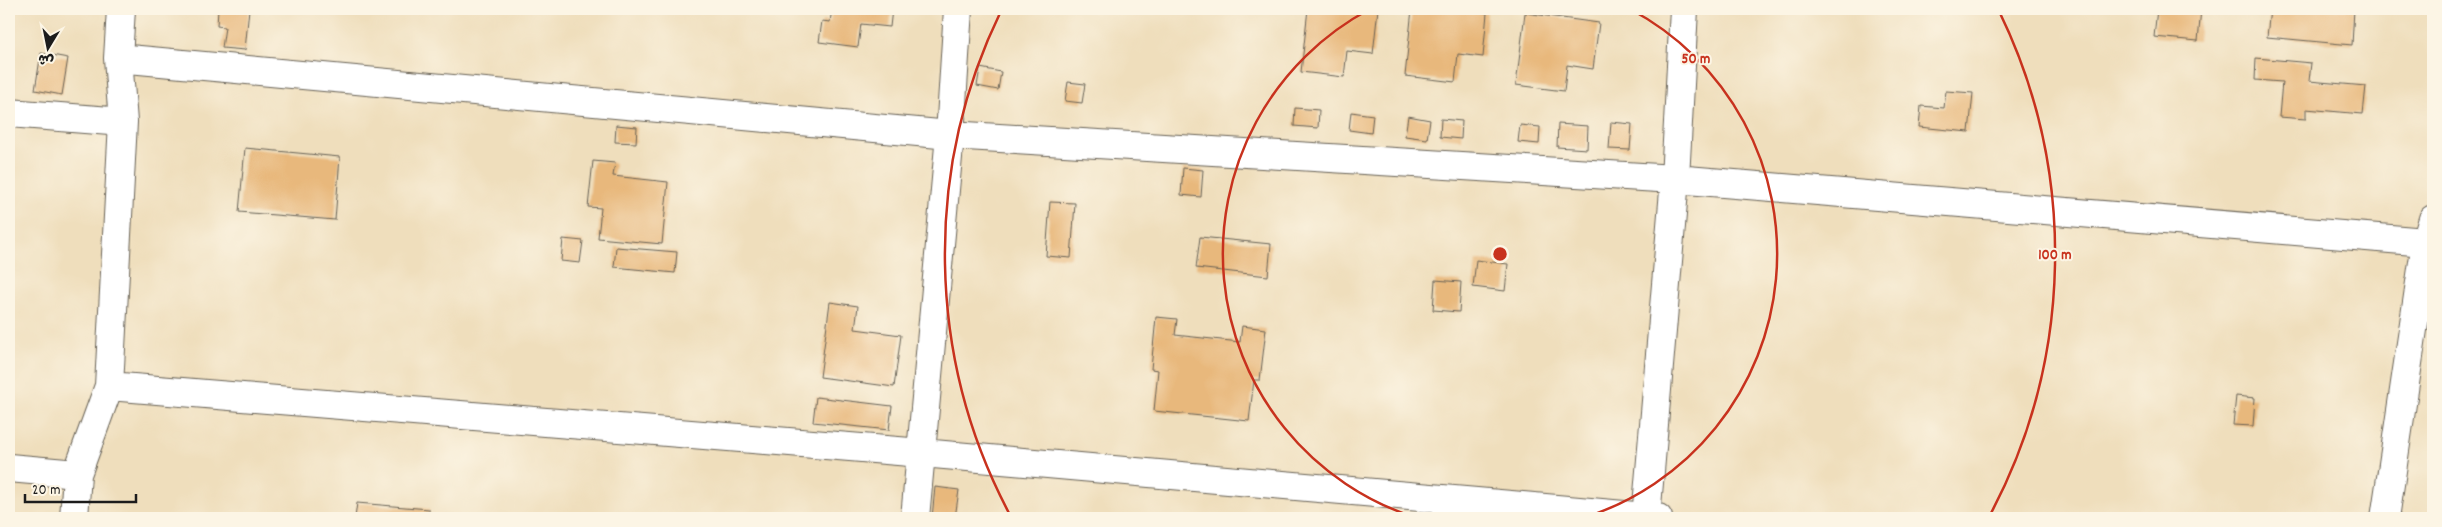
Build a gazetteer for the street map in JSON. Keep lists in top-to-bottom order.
{
  "scale_bar": "20 m",
  "north": "bottom",
  "rings": ["50 m", "100 m"]
}
